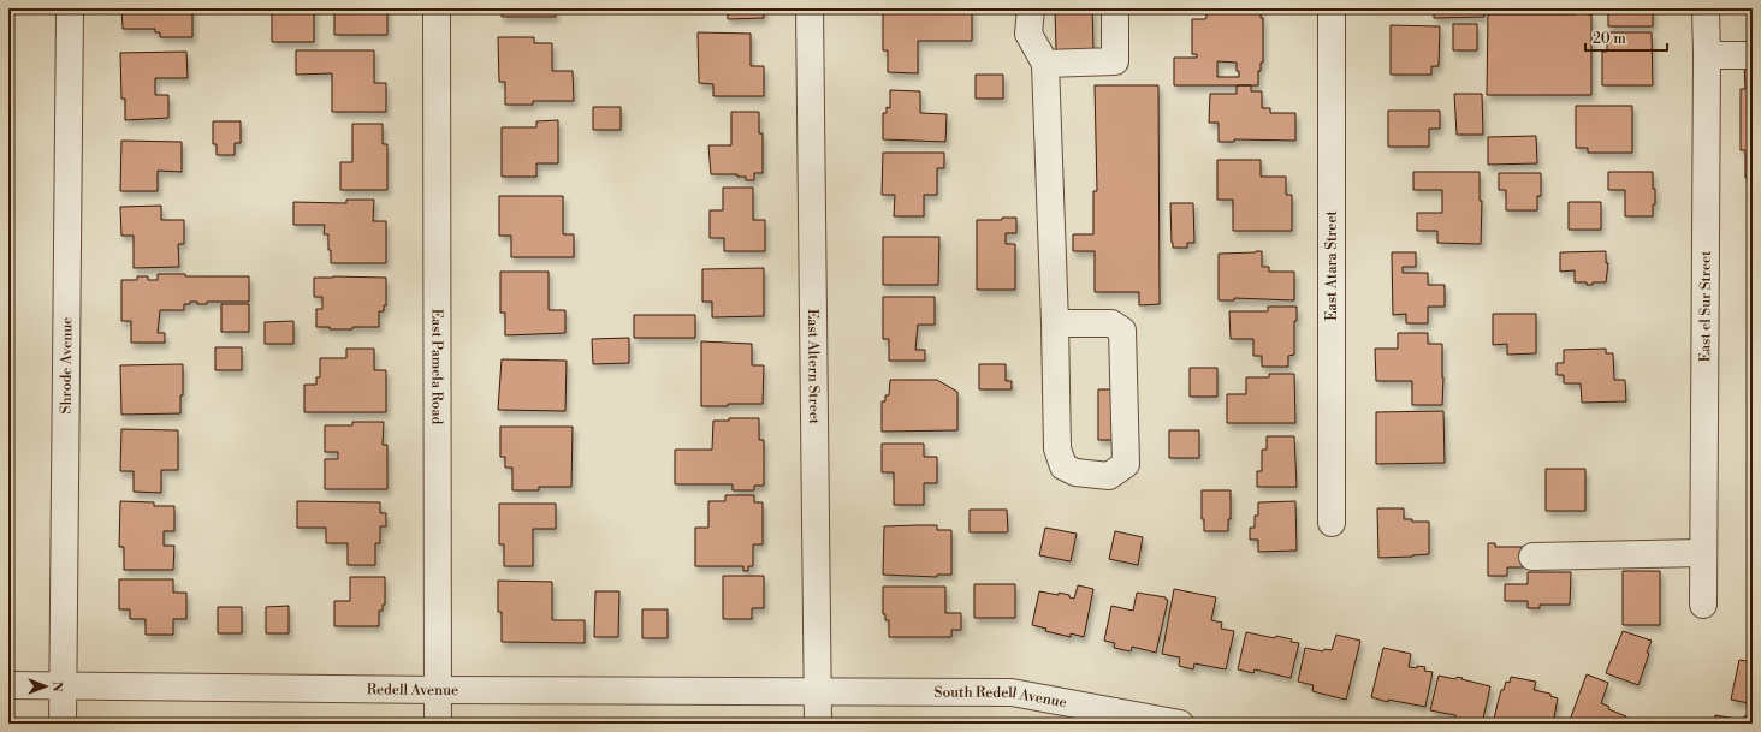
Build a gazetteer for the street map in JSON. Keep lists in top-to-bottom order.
{
  "streets": {
    "street": [
      "East Atara Street",
      "East el Sur Street",
      "Shrode Avenue",
      "East Pamela Road",
      "East Altern Street",
      "Redell Avenue",
      "South Redell Avenue"
    ]
  },
  "crossings": [
    ["Shrode Avenue", "Redell Avenue"],
    ["East Pamela Road", "Redell Avenue"],
    ["East Altern Street", "Redell Avenue"],
    ["East Altern Street", "South Redell Avenue"],
    ["Redell Avenue", "South Redell Avenue"]
  ],
  "scale_bar": "20 m",
  "north": "right"
}
